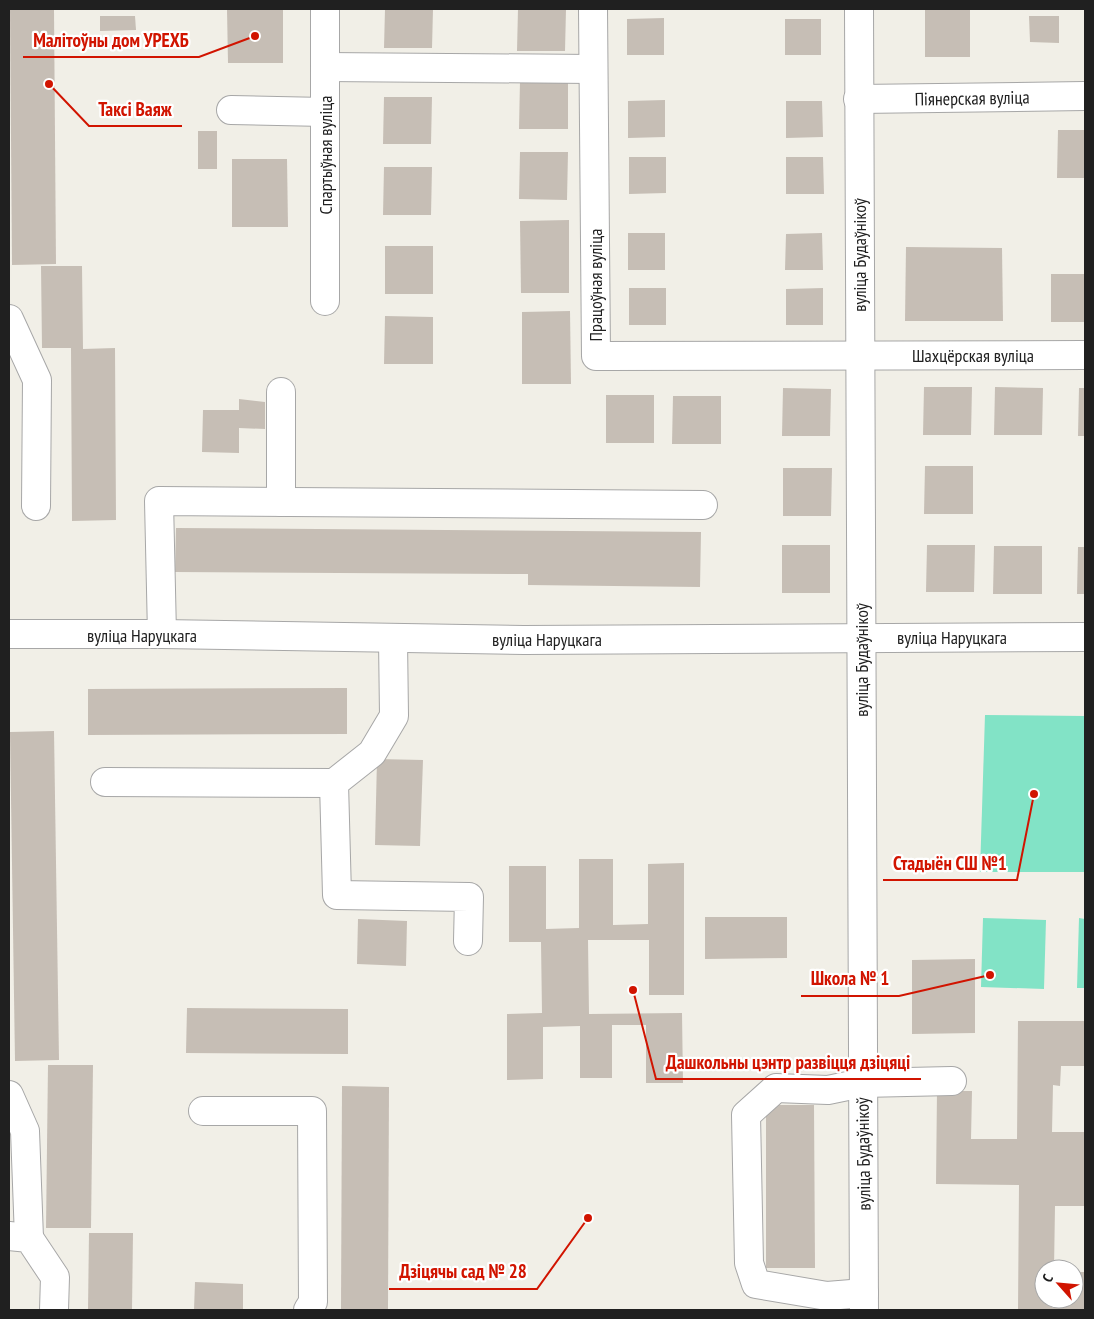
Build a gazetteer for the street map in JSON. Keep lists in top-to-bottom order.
{
  "streets": {
    "street": [
      "Піянерская вуліца",
      "Спартыўная вуліца",
      "вуліца Будаўнікоў",
      "Працоўная вуліца",
      "Шахцёрская вуліца",
      "вуліца Наруцкага"
    ]
  },
  "crossings": [
    ["Піянерская вуліца", "вуліца Будаўнікоў"],
    ["вуліца Будаўнікоў", "Працоўная вуліца"],
    ["вуліца Будаўнікоў", "Шахцёрская вуліца"],
    ["вуліца Будаўнікоў", "вуліца Наруцкага"],
    ["Працоўная вуліца", "Шахцёрская вуліца"]
  ],
  "places": [
    "Малітоўны дом УРЕХБ",
    "Таксі Ваяж",
    "Стадыён СШ №1",
    "Школа № 1",
    "Дашкольны цэнтр развіцця дзіцяці",
    "Дзіцячы сад № 28"
  ],
  "north": "top left"
}
